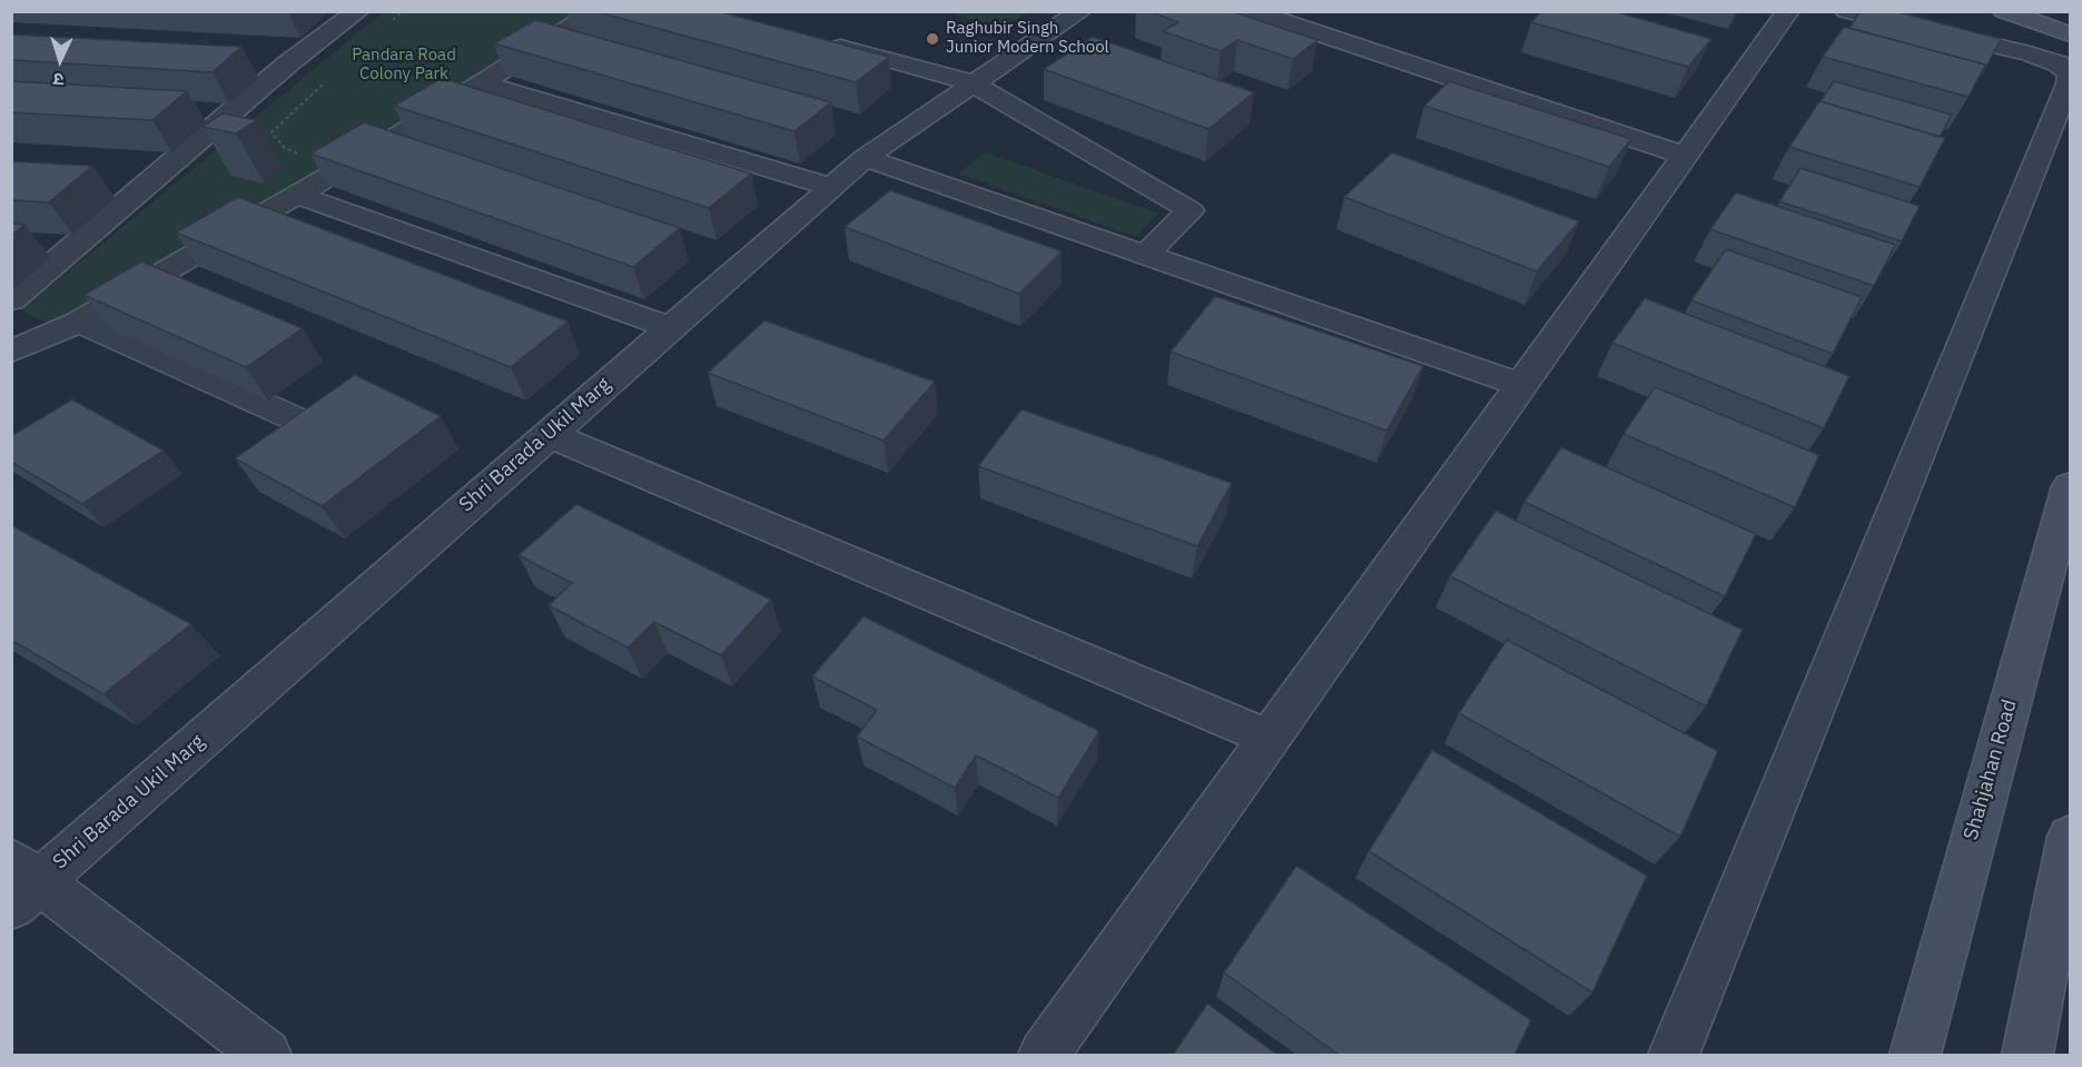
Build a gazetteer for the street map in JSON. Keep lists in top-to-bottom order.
{
  "streets": {
    "main road": ["Shahjahan Road"],
    "street": ["Shri Barada Ukil Marg"]
  },
  "parks": ["Pandara Road Colony Park"],
  "places": ["Raghubir Singh Junior Modern School"],
  "north": "bottom"
}
